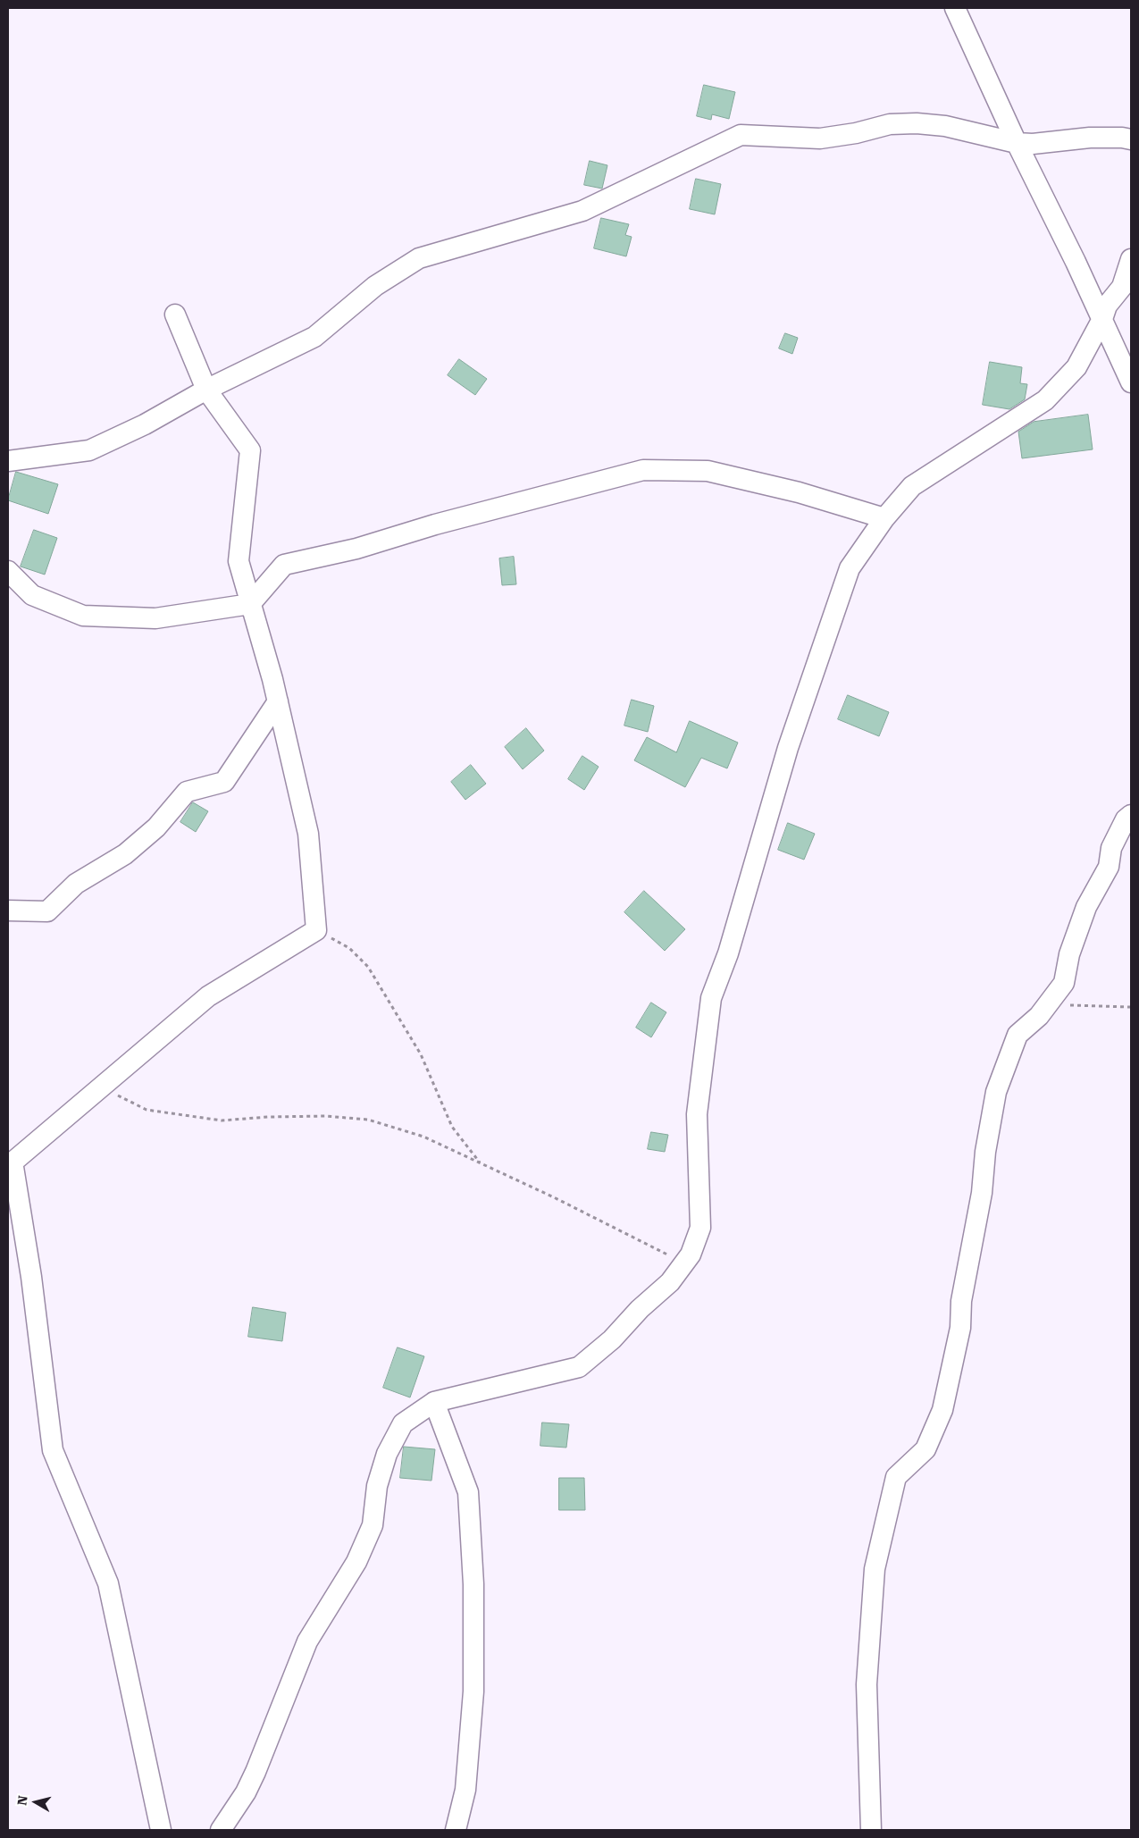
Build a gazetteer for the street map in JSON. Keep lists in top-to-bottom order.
{
  "north": "left"
}
